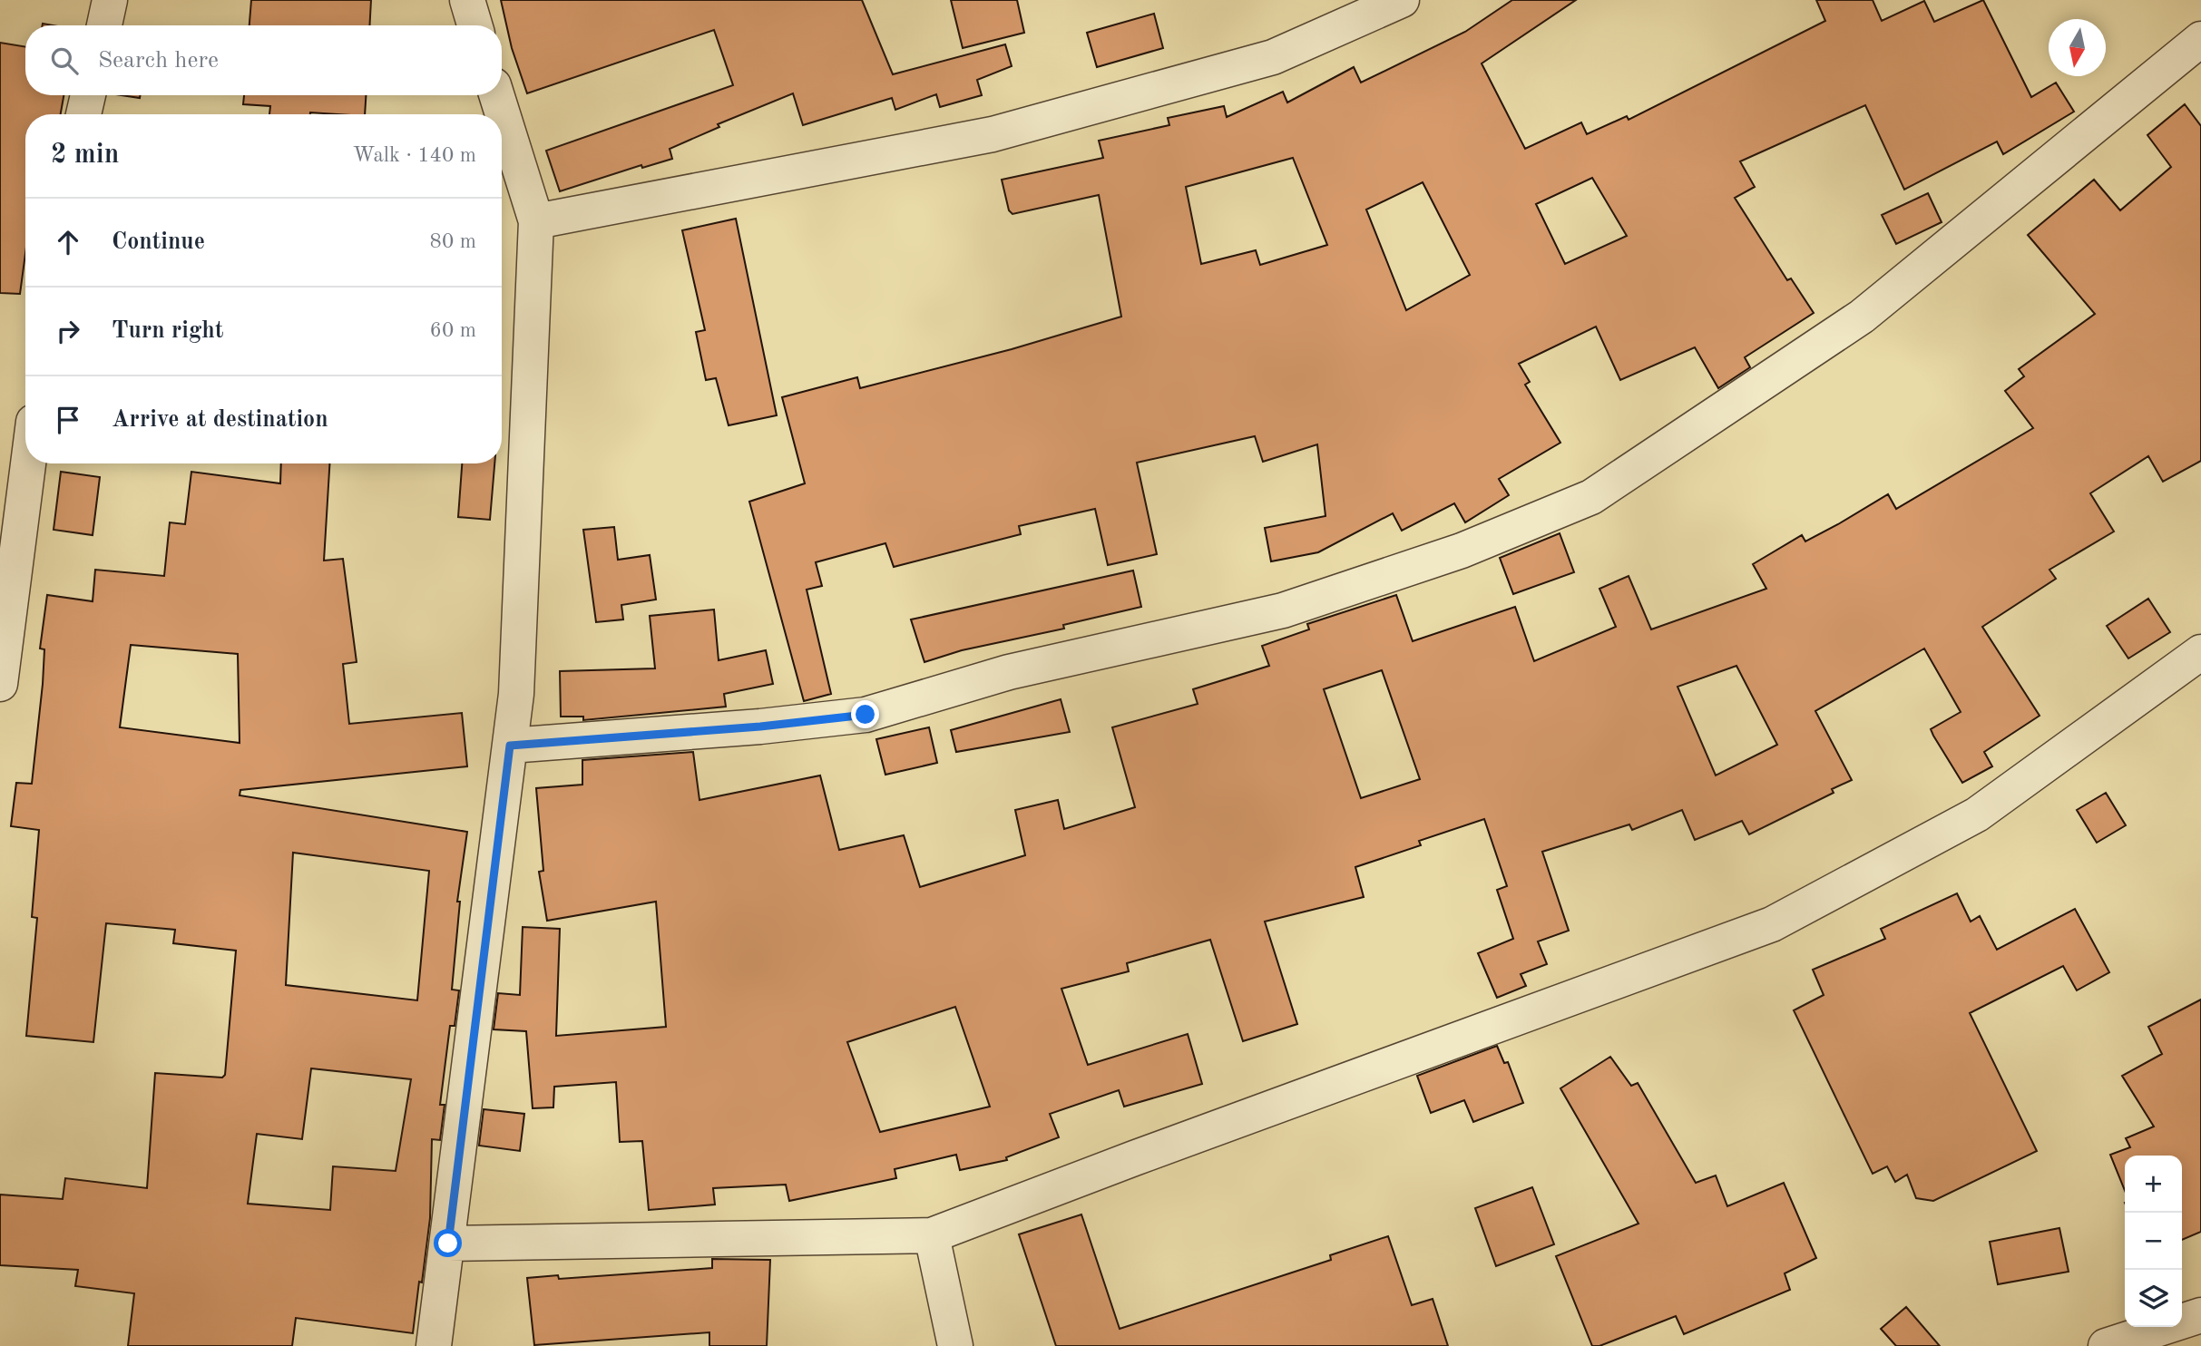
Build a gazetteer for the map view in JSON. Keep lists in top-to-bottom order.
{
  "north": "bottom",
  "page": {
    "search": "Search here",
    "heading": ["2 min", "Walk · 140 m"],
    "list": [
      ["Continue", "80 m"],
      ["Turn right", "60 m"],
      "Arrive at destination"
    ],
    "map_buttons": ["+", "−"]
  }
}
